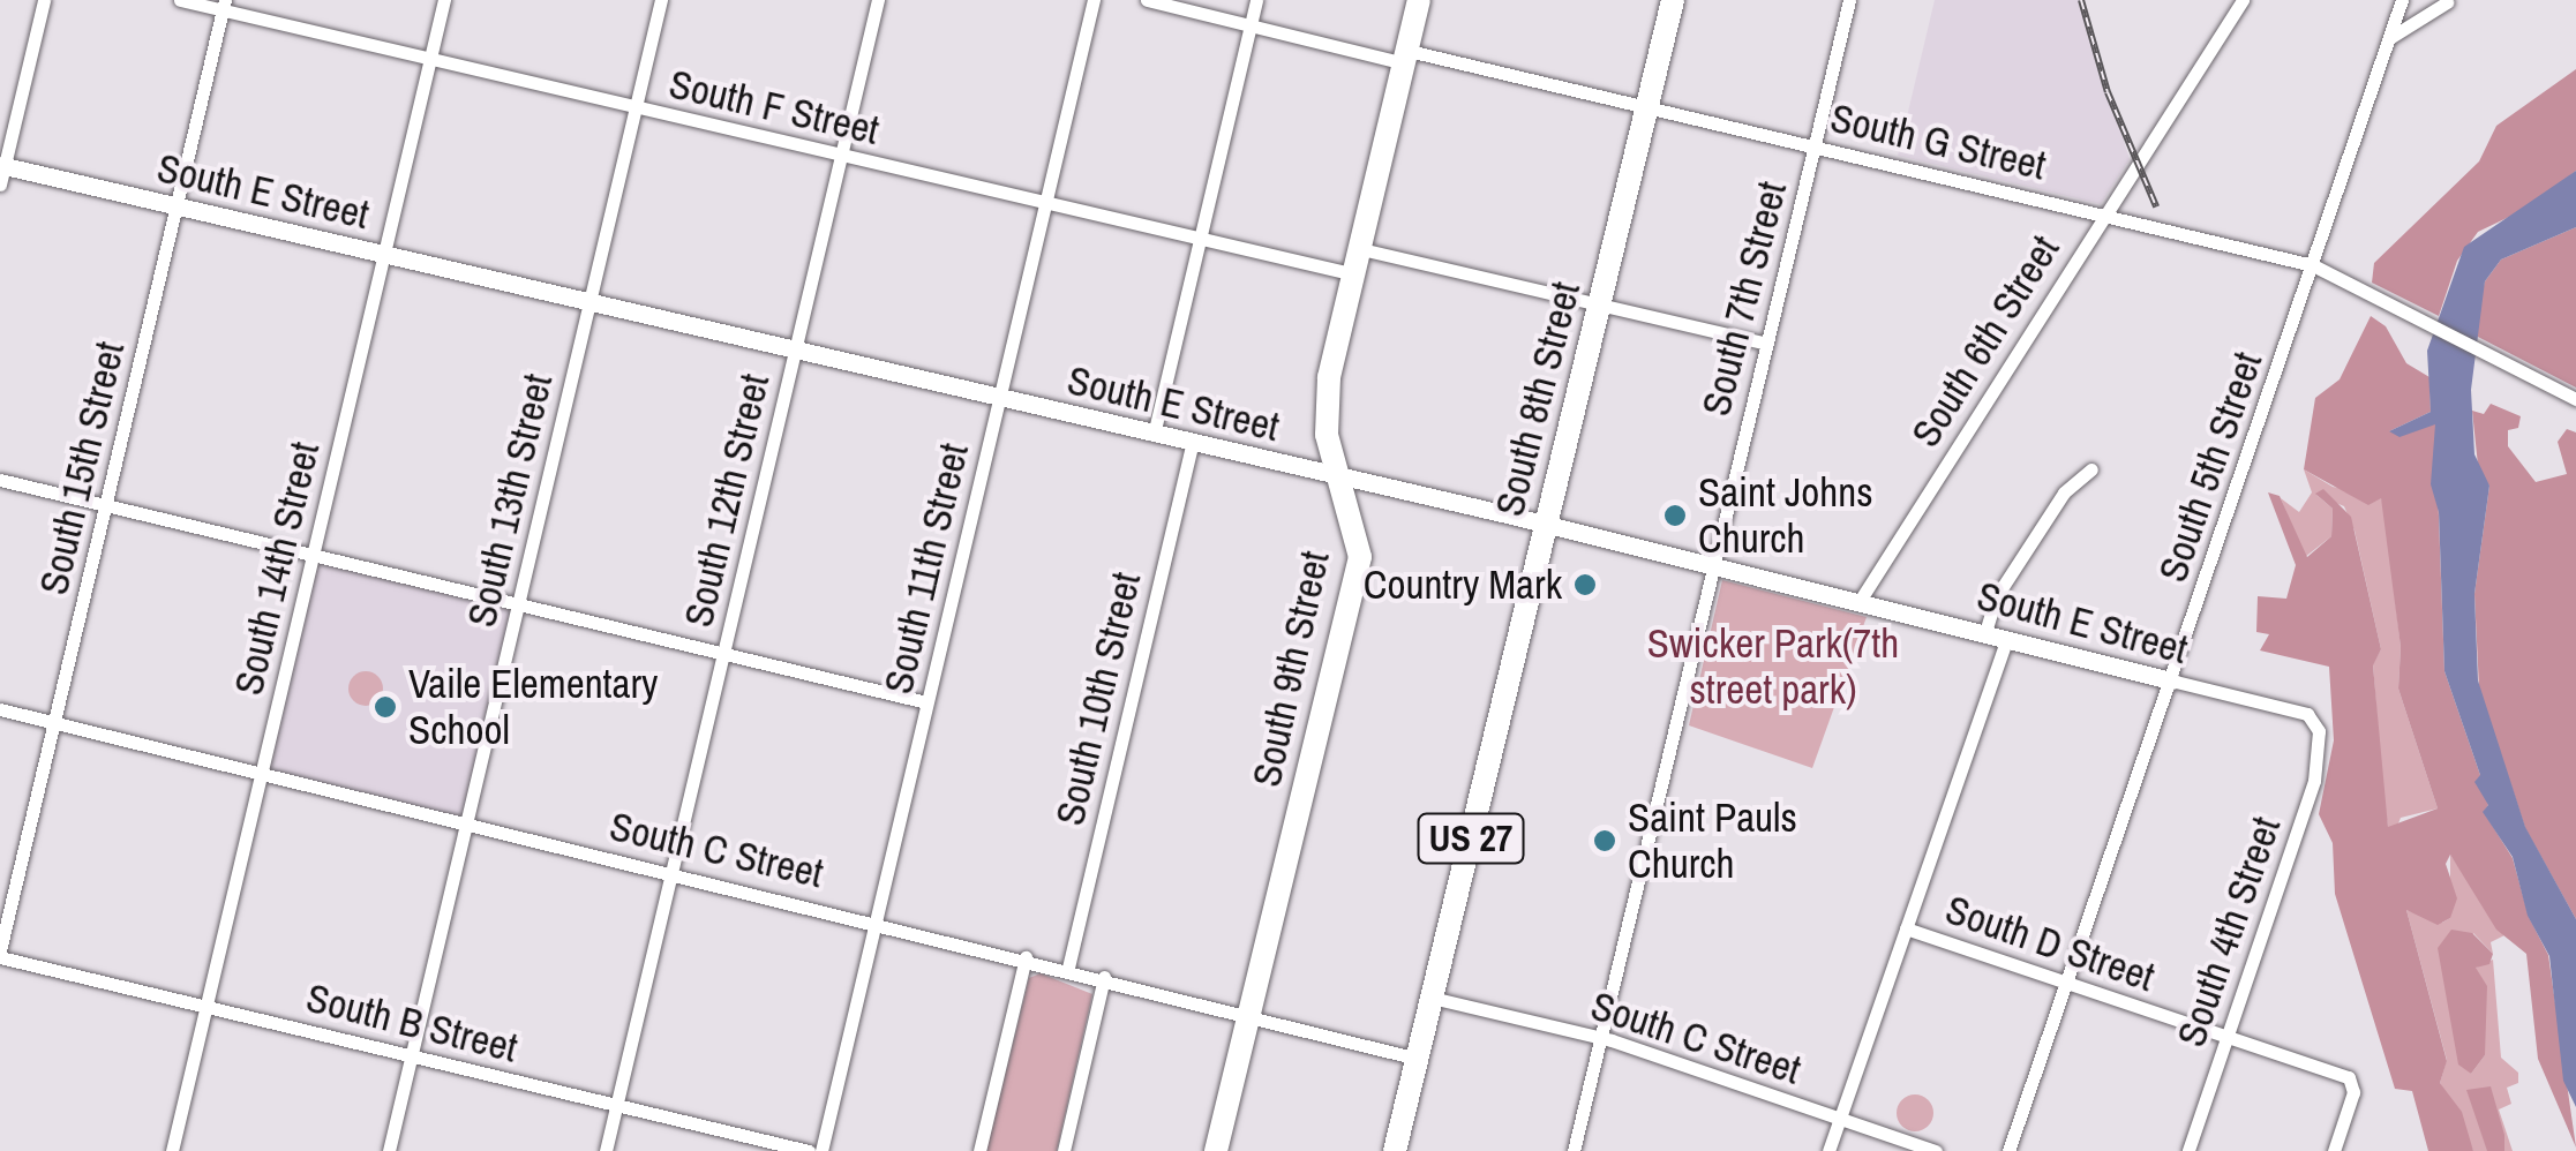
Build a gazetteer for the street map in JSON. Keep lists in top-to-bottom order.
{
  "streets": {
    "highway": ["South 8th Street", "South 9th Street", "US 27"],
    "street": [
      "South F Street",
      "South G Street",
      "South E Street",
      "South 7th Street",
      "South 6th Street",
      "South 5th Street",
      "South 15th Street",
      "South 13th Street",
      "South 12th Street",
      "South 14th Street",
      "South 11th Street",
      "South 10th Street",
      "South C Street",
      "South 4th Street",
      "South D Street",
      "South B Street"
    ]
  },
  "crossings": [
    ["South F Street", "South 15th Street"],
    ["South F Street", "South 13th Street"],
    ["South F Street", "South 12th Street"],
    ["South F Street", "South 14th Street"],
    ["South F Street", "South 11th Street"],
    ["South F Street", "South 9th Street"],
    ["South G Street", "South 7th Street"],
    ["South G Street", "South 6th Street"],
    ["South G Street", "South 8th Street"],
    ["South G Street", "South 5th Street"],
    ["South G Street", "South 9th Street"],
    ["South E Street", "South 7th Street"],
    ["South E Street", "South 6th Street"],
    ["South E Street", "South 8th Street"],
    ["South E Street", "South 5th Street"],
    ["South E Street", "South 15th Street"],
    ["South E Street", "South 13th Street"],
    ["South E Street", "South 12th Street"],
    ["South E Street", "South 14th Street"],
    ["South E Street", "South 11th Street"],
    ["South E Street", "South 9th Street"],
    ["South E Street", "South 10th Street"],
    ["South E Street", "South 4th Street"],
    ["South 7th Street", "South C Street"],
    ["South 8th Street", "South C Street"],
    ["South 5th Street", "South D Street"],
    ["South 15th Street", "South C Street"],
    ["South 15th Street", "South B Street"],
    ["South 13th Street", "South C Street"],
    ["South 13th Street", "South B Street"],
    ["South 12th Street", "South C Street"],
    ["South 12th Street", "South B Street"],
    ["South 14th Street", "South C Street"],
    ["South 14th Street", "South B Street"],
    ["South 11th Street", "South C Street"],
    ["South 9th Street", "South C Street"],
    ["South 10th Street", "South C Street"],
    ["South 4th Street", "South D Street"]
  ],
  "parks": ["Swicker Park(7th street park)"],
  "places": [
    "Saint Johns Church",
    "Country Mark",
    "Vaile Elementary School",
    "Saint Pauls Church"
  ]
}
